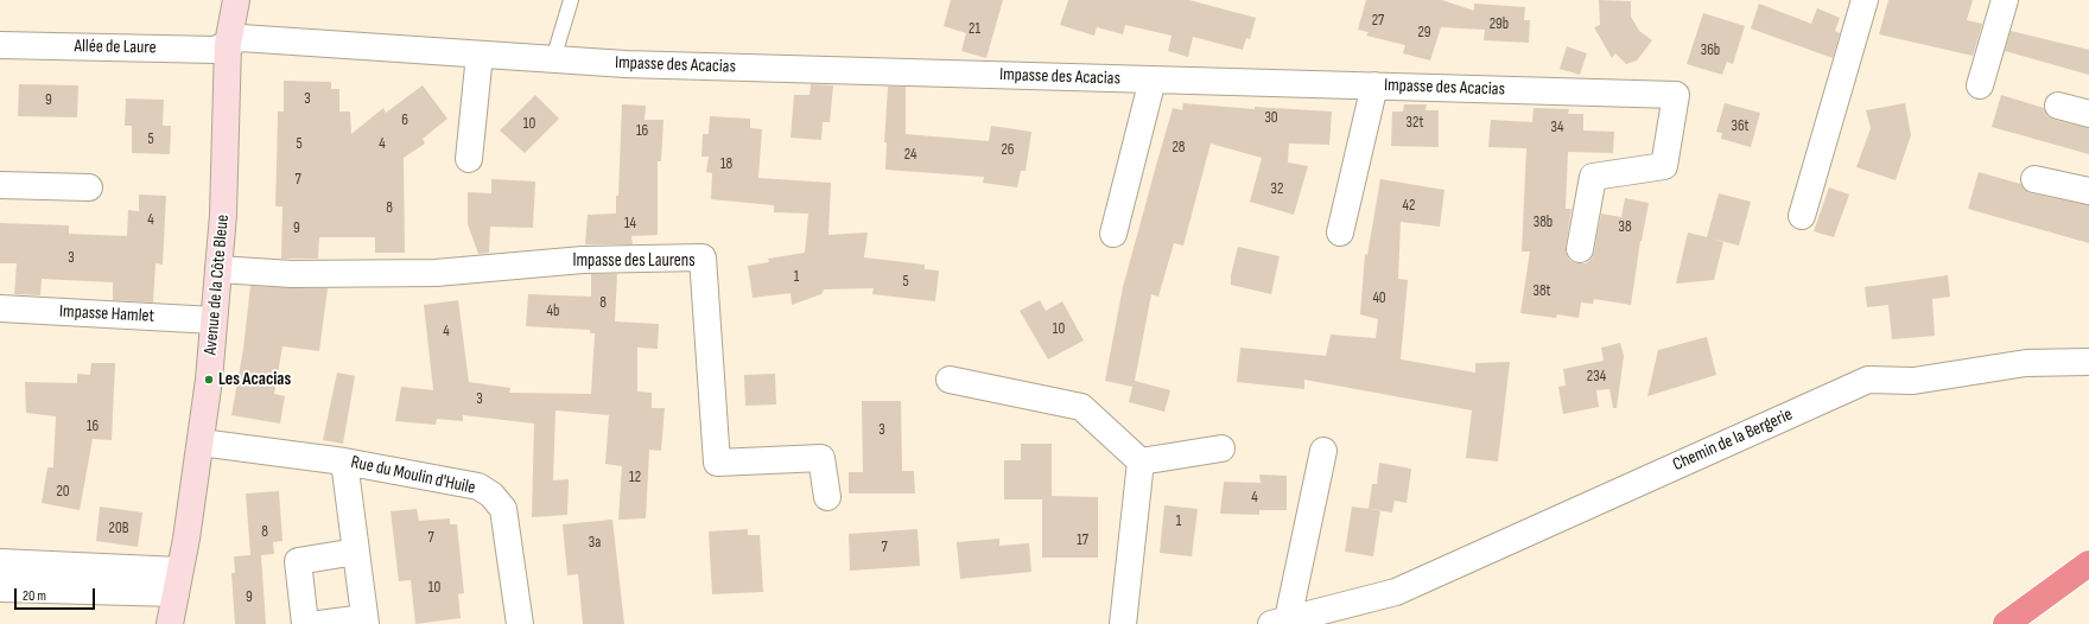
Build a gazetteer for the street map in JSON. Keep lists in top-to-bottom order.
{
  "streets": {
    "street": [
      "Allée de Laure",
      "Impasse des Acacias",
      "Impasse des Laurens",
      "Avenue de la Côte Bleue",
      "Impasse Hamlet",
      "Chemin de la Bergerie",
      "Rue du Moulin d'Huile"
    ]
  },
  "crossings": [
    ["Allée de Laure", "Impasse des Acacias"],
    ["Allée de Laure", "Avenue de la Côte Bleue"],
    ["Impasse des Acacias", "Avenue de la Côte Bleue"],
    ["Impasse des Laurens", "Avenue de la Côte Bleue"],
    ["Avenue de la Côte Bleue", "Impasse Hamlet"],
    ["Avenue de la Côte Bleue", "Rue du Moulin d'Huile"]
  ],
  "places": ["Les Acacias"],
  "house_numbers": [
    "27",
    "29b",
    "21",
    "29",
    "36b",
    "3",
    "9",
    "30",
    "6",
    "32t",
    "10",
    "36t",
    "34",
    "16",
    "5",
    "5",
    "4",
    "28",
    "26",
    "24",
    "18",
    "7",
    "32",
    "42",
    "8",
    "4",
    "38b",
    "14",
    "38",
    "9",
    "3",
    "1",
    "5",
    "38t",
    "40",
    "8",
    "4b",
    "10",
    "4",
    "234",
    "3",
    "16",
    "3",
    "12",
    "20",
    "4",
    "1",
    "20B",
    "8",
    "7",
    "17",
    "3a",
    "7",
    "10",
    "9"
  ],
  "scale_bar": "20 m"
}
